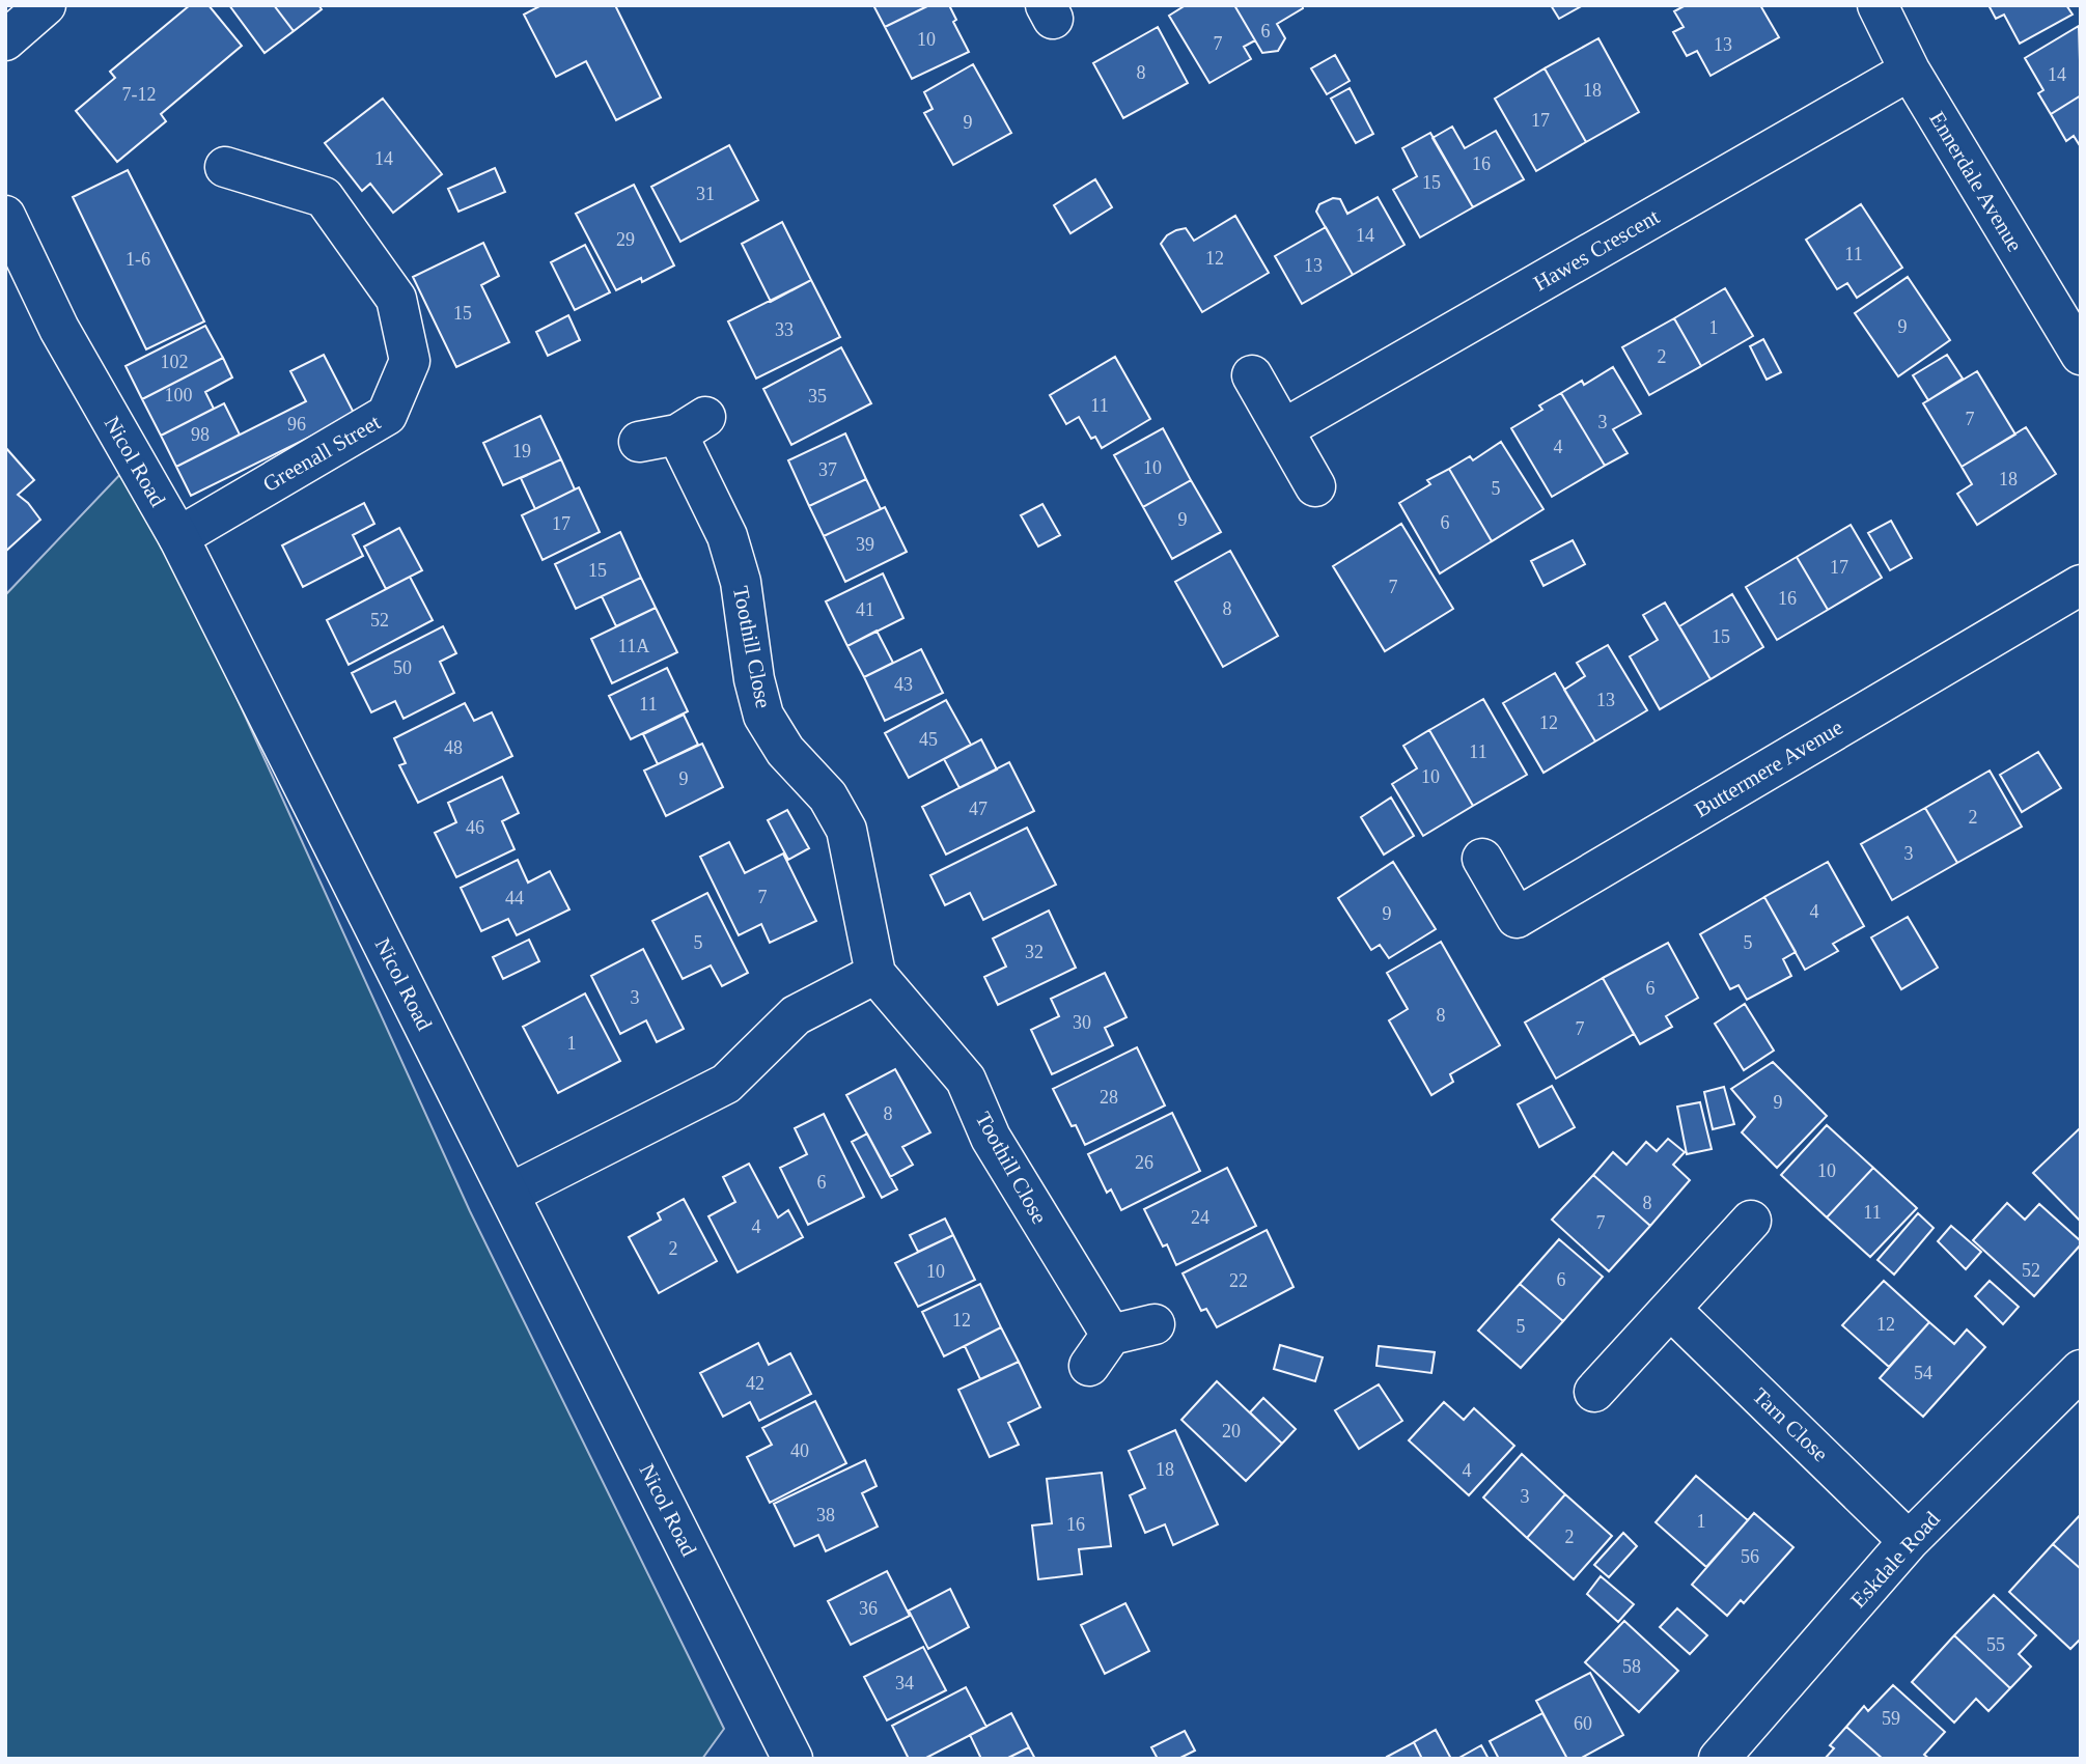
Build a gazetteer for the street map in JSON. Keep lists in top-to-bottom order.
{
  "streets": {
    "street": [
      "Ennerdale Avenue",
      "Hawes Crescent",
      "Greenall Street",
      "Nicol Road",
      "Toothill Close",
      "Buttermere Avenue",
      "Tarn Close",
      "Eskdale Road"
    ]
  },
  "crossings": [
    ["Ennerdale Avenue", "Hawes Crescent"],
    ["Greenall Street", "Nicol Road"],
    ["Tarn Close", "Eskdale Road"]
  ],
  "house_numbers": [
    "6",
    "10",
    "7",
    "13",
    "8",
    "14",
    "18",
    "7-12",
    "17",
    "9",
    "14",
    "16",
    "15",
    "31",
    "14",
    "29",
    "11",
    "12",
    "1-6",
    "13",
    "15",
    "9",
    "1",
    "33",
    "2",
    "102",
    "100",
    "35",
    "11",
    "7",
    "3",
    "96",
    "98",
    "4",
    "19",
    "10",
    "37",
    "18",
    "5",
    "9",
    "6",
    "17",
    "39",
    "17",
    "15",
    "7",
    "16",
    "8",
    "41",
    "52",
    "15",
    "11A",
    "50",
    "43",
    "13",
    "11",
    "12",
    "45",
    "48",
    "11",
    "10",
    "9",
    "47",
    "2",
    "46",
    "3",
    "7",
    "44",
    "4",
    "9",
    "5",
    "5",
    "32",
    "6",
    "3",
    "8",
    "30",
    "7",
    "1",
    "28",
    "9",
    "8",
    "26",
    "10",
    "6",
    "8",
    "11",
    "24",
    "7",
    "4",
    "2",
    "52",
    "10",
    "6",
    "22",
    "12",
    "12",
    "5",
    "54",
    "42",
    "20",
    "40",
    "18",
    "4",
    "3",
    "38",
    "1",
    "16",
    "2",
    "56",
    "36",
    "55",
    "58",
    "34",
    "59",
    "60"
  ]
}
